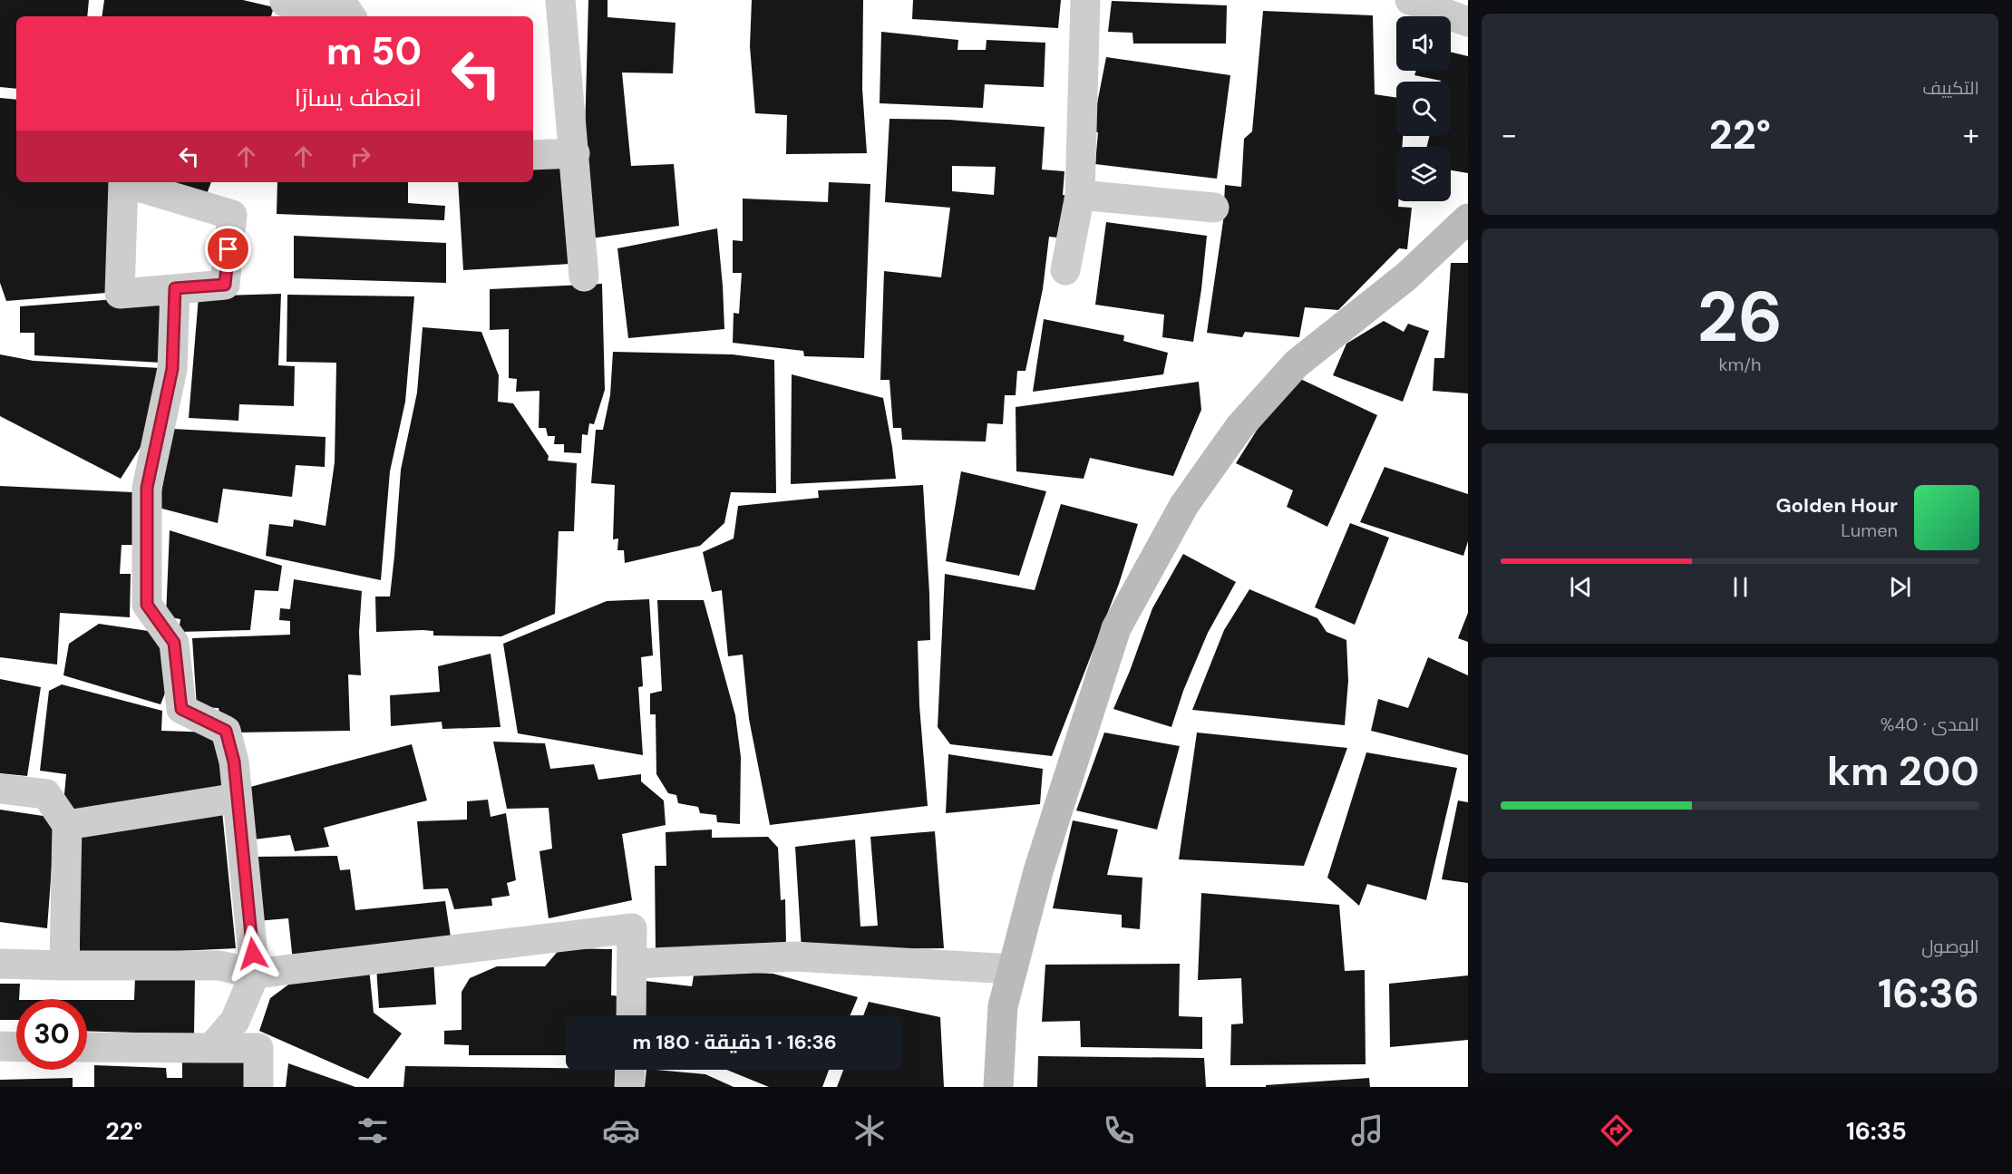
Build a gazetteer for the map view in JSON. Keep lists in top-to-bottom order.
{
  "page": {
    "tile": [
      "التكييف",
      ["26", "km/h"],
      ["المدى · 40%", "200 km"],
      ["الوصول", "16:36"]
    ],
    "turn": ["50 m", "انعطف يسارًا"],
    "heat": ["−", "22°", "+"],
    "song": ["Golden Hour", "Lumen"],
    "limit": "30",
    "trip": "16:36 · 1 دقيقة · 180 m",
    "tabs": ["16:35", "22°"]
  }
}
